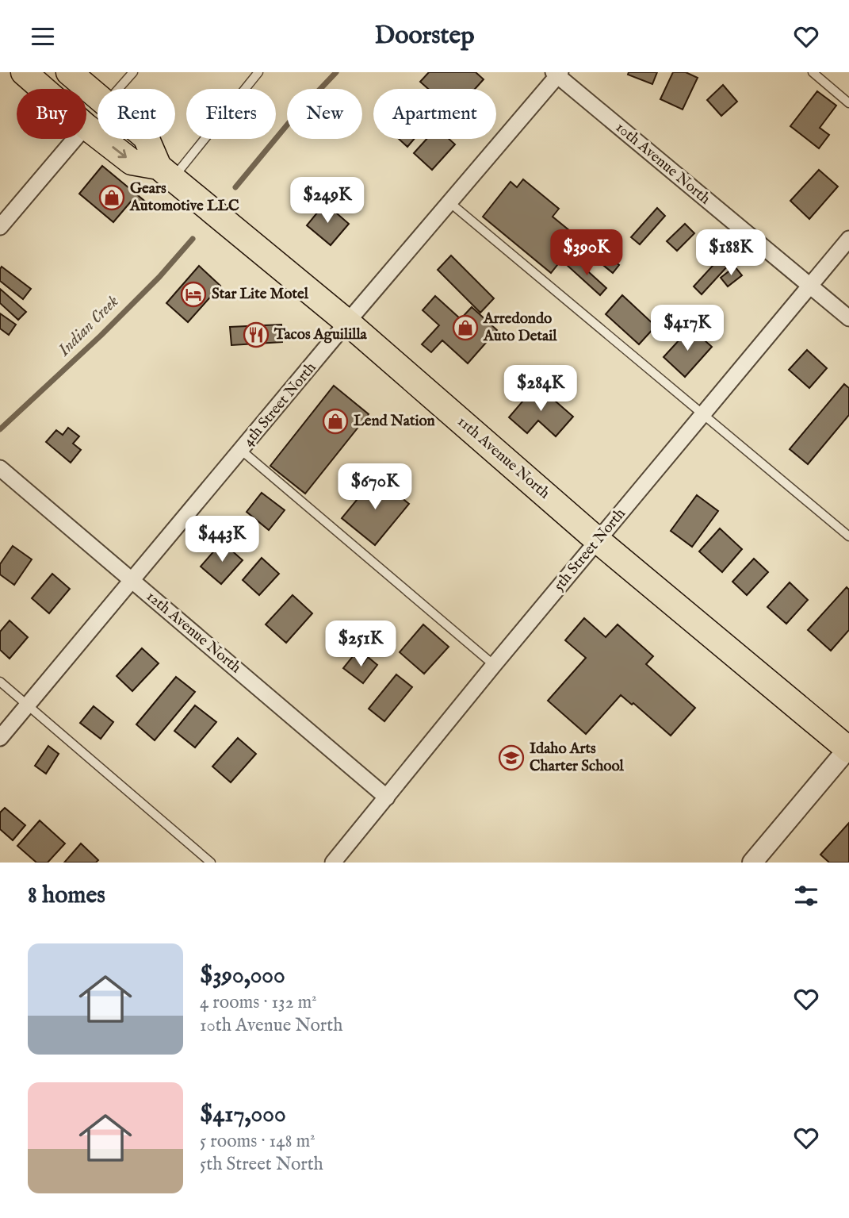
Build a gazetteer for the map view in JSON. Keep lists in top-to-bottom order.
{
  "streets": {
    "main road": ["11th Avenue North"],
    "street": [
      "10th Avenue North",
      "4th Street North",
      "5th Street North",
      "12th Avenue North"
    ]
  },
  "crossings": [
    ["10th Avenue North", "4th Street North"],
    ["10th Avenue North", "5th Street North"],
    ["4th Street North", "11th Avenue North"],
    ["4th Street North", "12th Avenue North"],
    ["11th Avenue North", "5th Street North"],
    ["5th Street North", "12th Avenue North"]
  ],
  "water": ["Indian Creek"],
  "places": {
    "shop": ["Gears Automotive LLC", "Arredondo Auto Detail", "Lend Nation"],
    "hotel": ["Star Lite Motel"],
    "restaurant": ["Tacos Aguililla"],
    "school or university": ["Idaho Arts Charter School"]
  },
  "page": {
    "header": "Doorstep",
    "chip": [
      "Buy",
      "Rent",
      "Filters",
      "New",
      "Apartment"
    ],
    "price": [
      "$249K",
      "$390K",
      "$188K",
      "$417K",
      "$284K",
      "$670K",
      "$443K",
      "$251K"
    ],
    "heading": "8 homes",
    "list": [
      {
        "name": "$390,000",
        "note": "4 rooms · 132 m² · 10th Avenue North"
      },
      {
        "name": "$417,000",
        "note": "5 rooms · 148 m² · 5th Street North"
      }
    ]
  }
}
